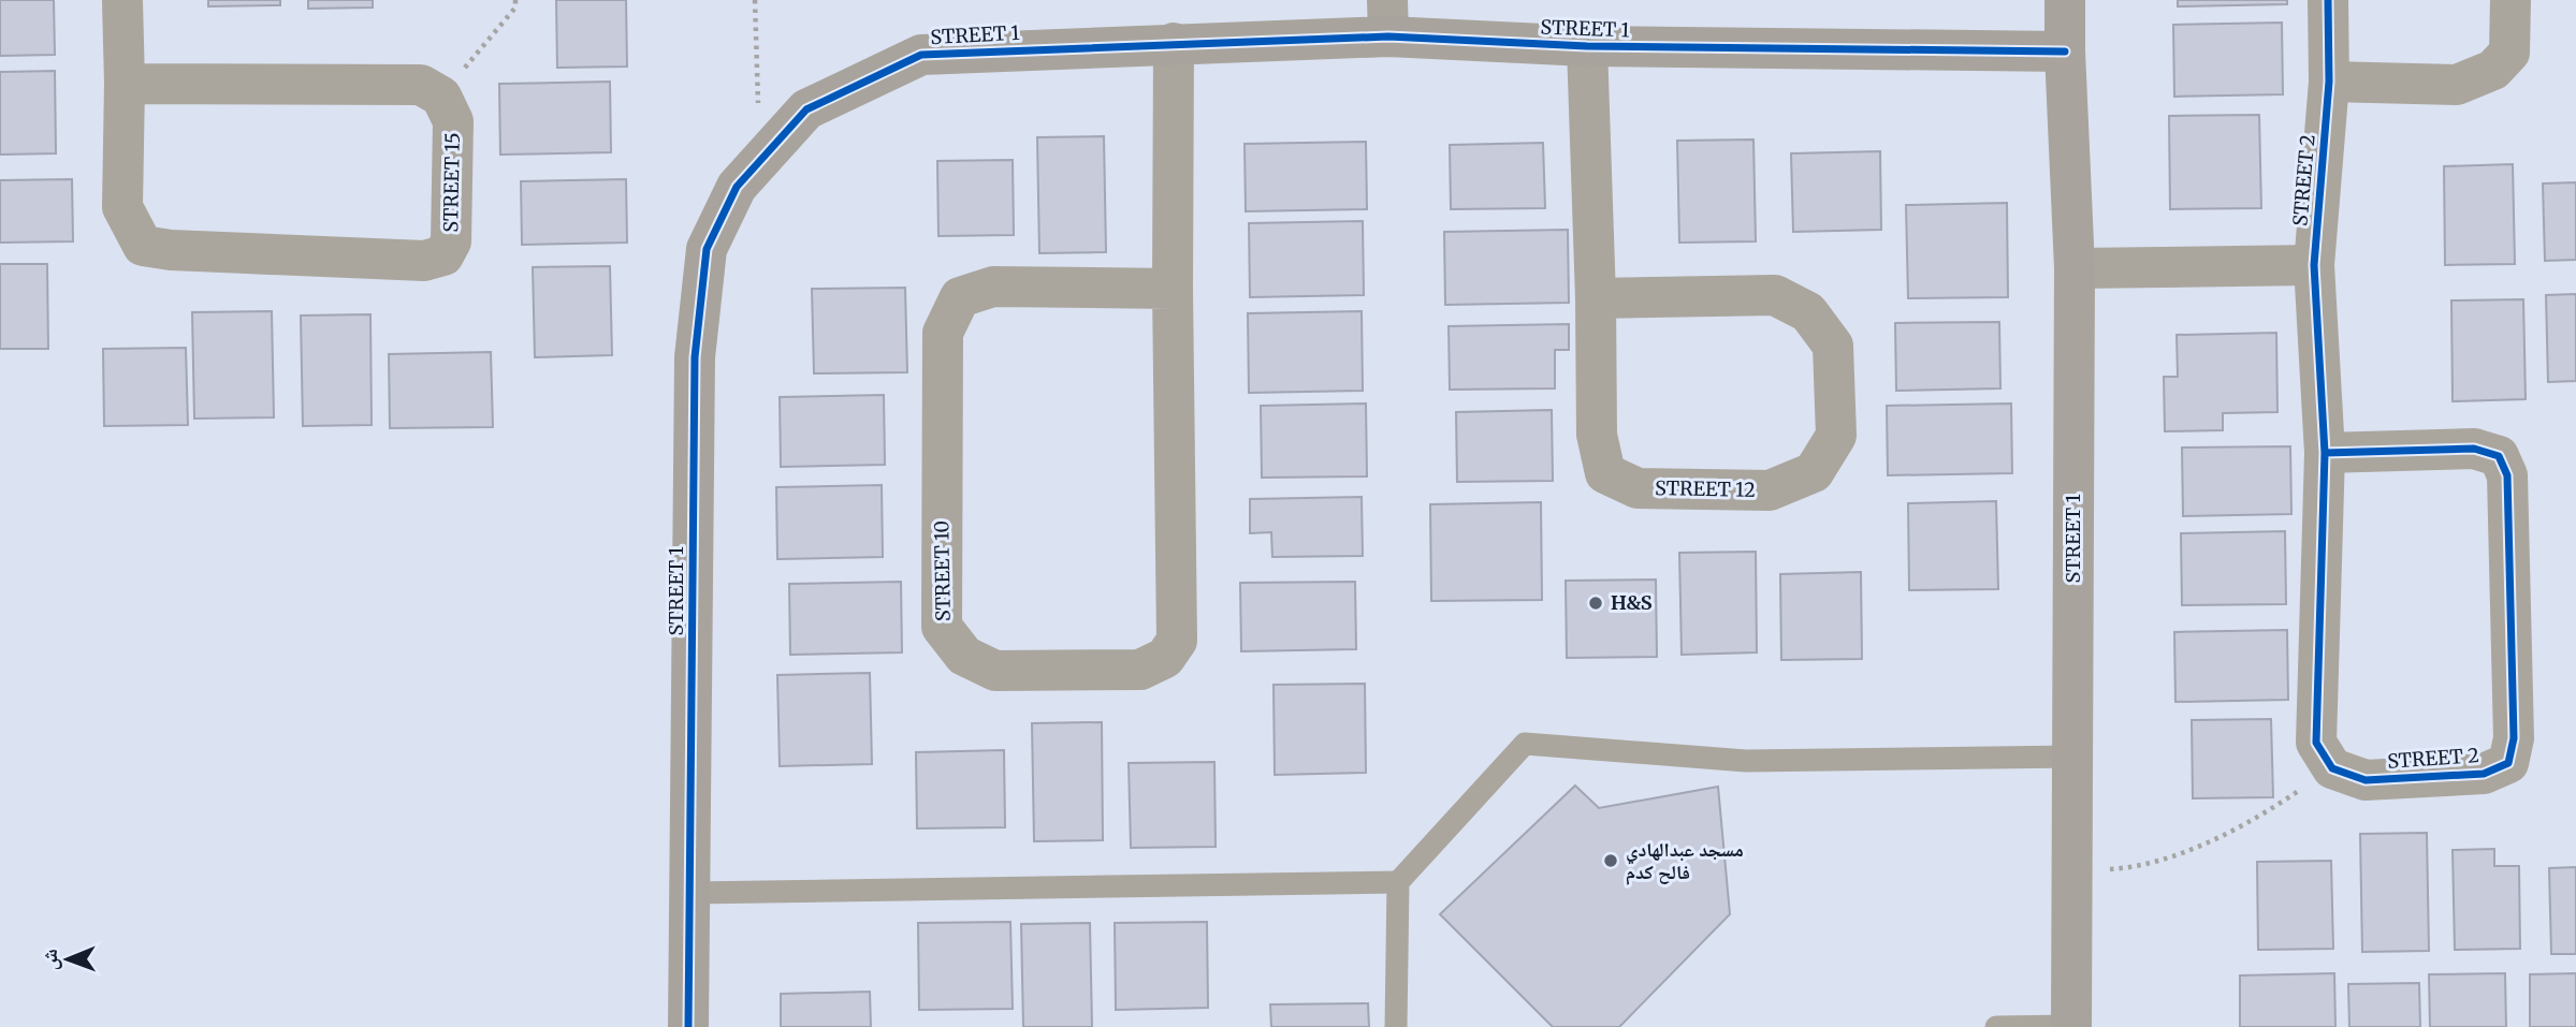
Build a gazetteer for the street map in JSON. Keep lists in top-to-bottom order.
{
  "streets": {
    "street": [
      "STREET 1",
      "STREET 2",
      "STREET 15",
      "STREET 12",
      "STREET 10"
    ]
  },
  "crossings": [
    ["STREET 1", "STREET 12"],
    ["STREET 1", "STREET 10"]
  ],
  "places": ["H&S", "مسجد عبدالهادي فالح كدم"],
  "north": "left"
}
